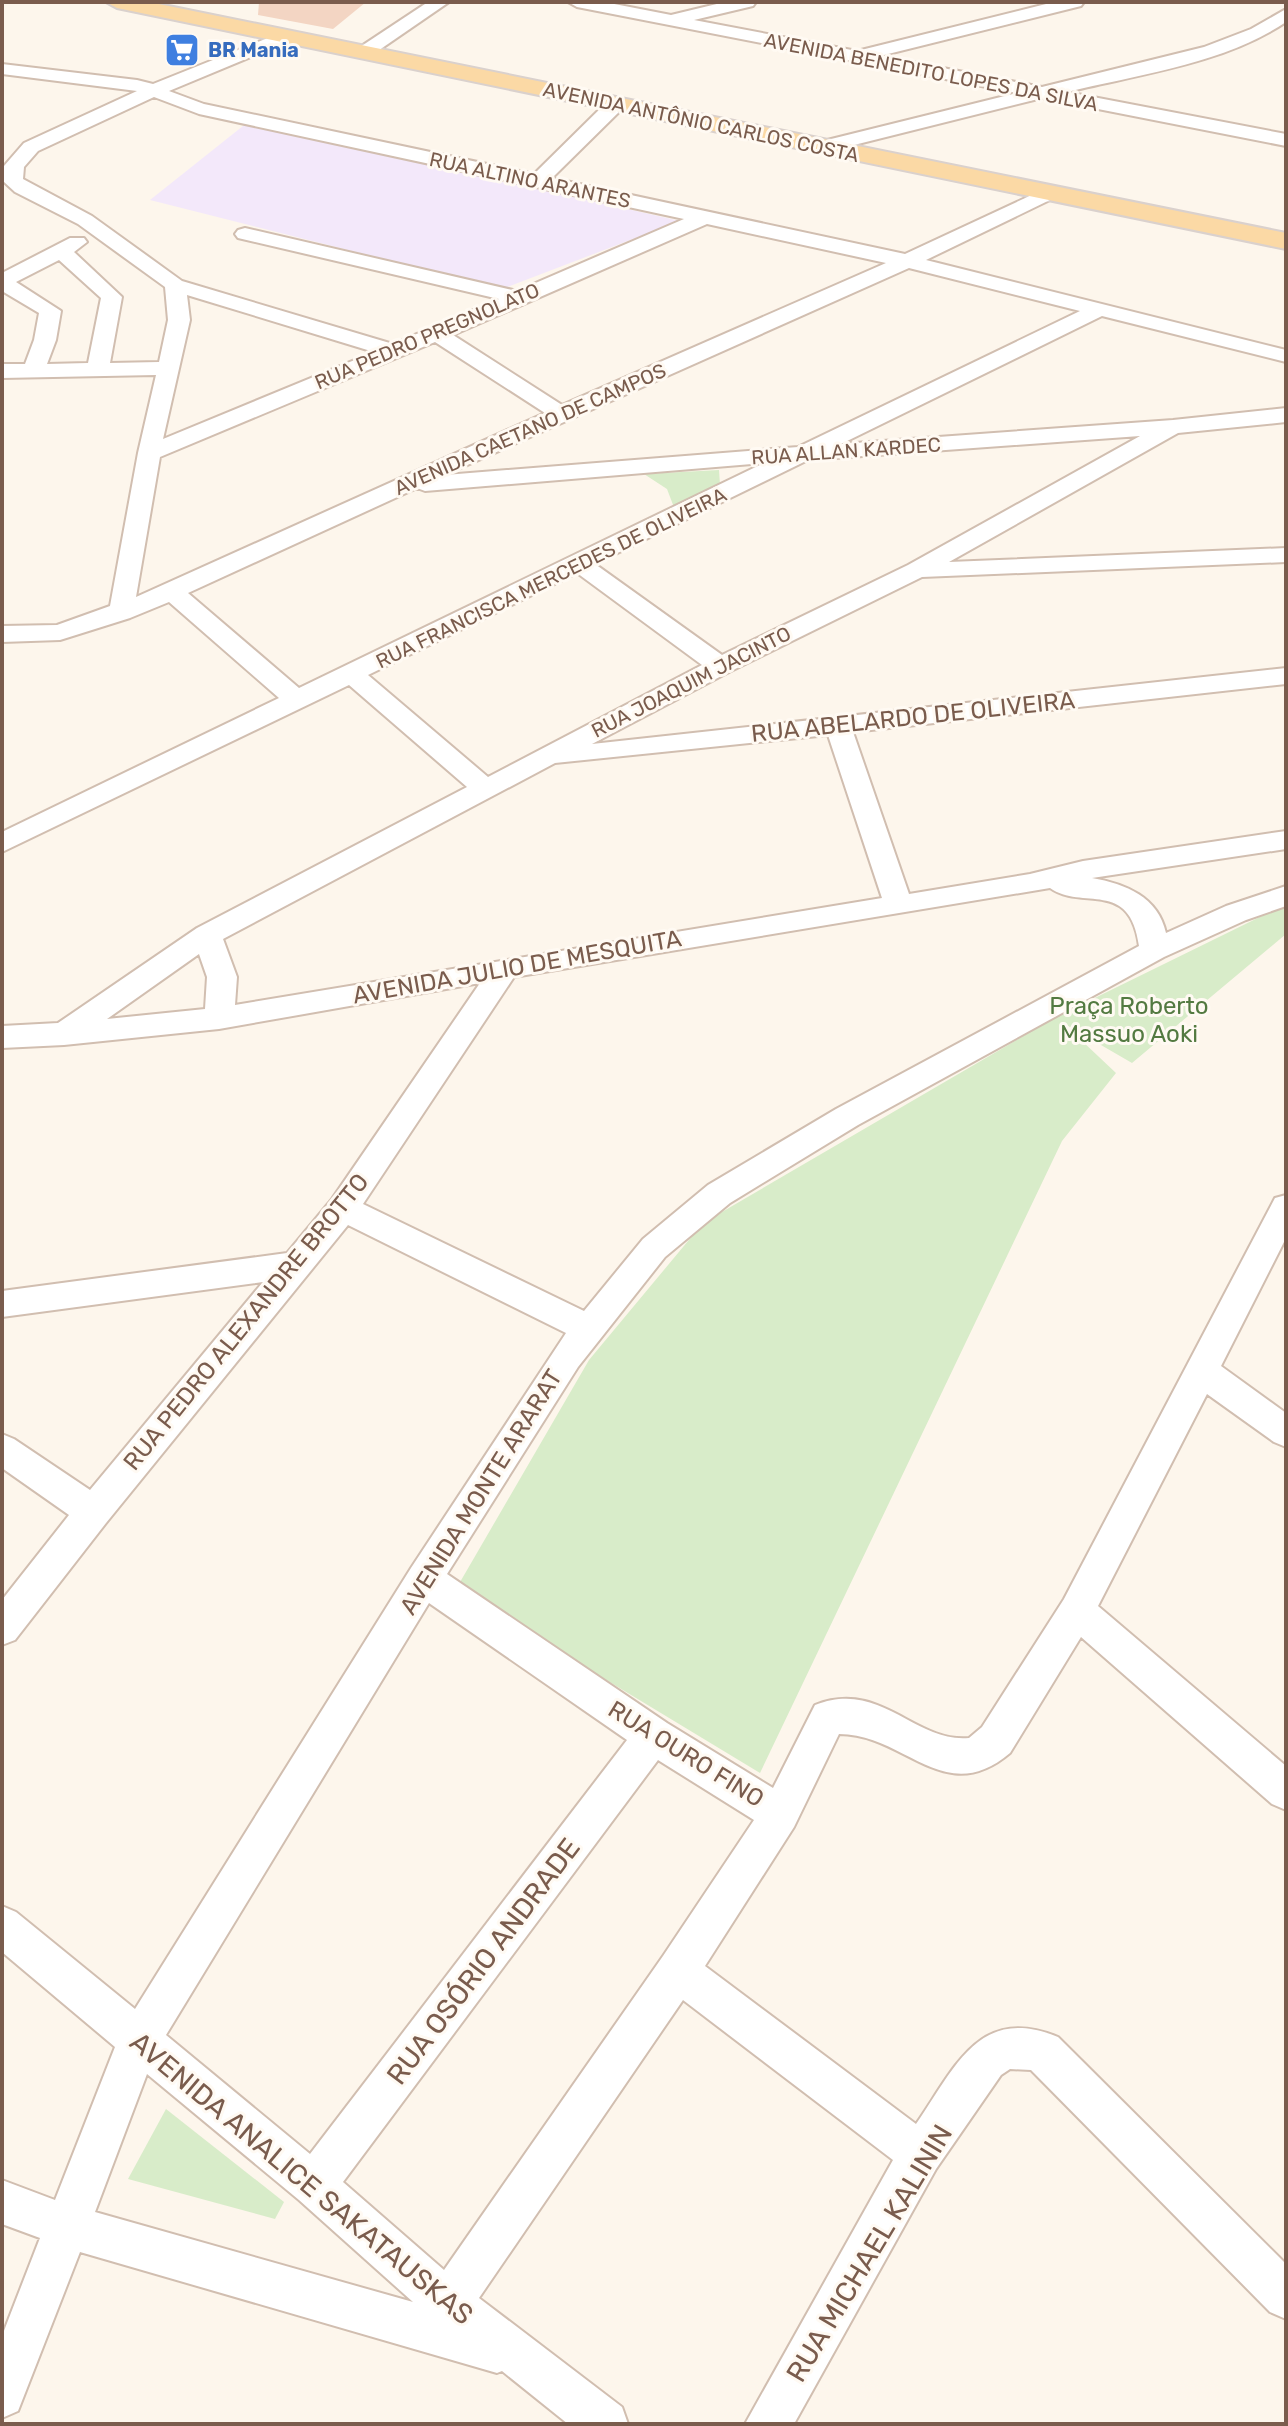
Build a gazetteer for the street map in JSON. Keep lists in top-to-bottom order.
{
  "streets": {
    "main road": ["AVENIDA ANTÔNIO CARLOS COSTA"],
    "street": [
      "AVENIDA BENEDITO LOPES DA SILVA",
      "RUA ALTINO ARANTES",
      "RUA PEDRO PREGNOLATO",
      "AVENIDA CAETANO DE CAMPOS",
      "RUA ALLAN KARDEC",
      "RUA FRANCISCA MERCEDES DE OLIVEIRA",
      "RUA JOAQUIM JACINTO",
      "RUA ABELARDO DE OLIVEIRA",
      "AVENIDA JULIO DE MESQUITA",
      "RUA PEDRO ALEXANDRE BROTTO",
      "AVENIDA MONTE ARARAT",
      "RUA OURO FINO",
      "RUA OSÓRIO ANDRADE",
      "AVENIDA ANALICE SAKATAUSKAS",
      "RUA MICHAEL KALININ"
    ]
  },
  "crossings": [
    ["AVENIDA ANTÔNIO CARLOS COSTA", "AVENIDA CAETANO DE CAMPOS"],
    ["RUA ALTINO ARANTES", "RUA PEDRO PREGNOLATO"],
    ["RUA ALTINO ARANTES", "AVENIDA CAETANO DE CAMPOS"],
    ["RUA ALTINO ARANTES", "RUA FRANCISCA MERCEDES DE OLIVEIRA"],
    ["AVENIDA CAETANO DE CAMPOS", "RUA ALLAN KARDEC"],
    ["RUA ALLAN KARDEC", "RUA FRANCISCA MERCEDES DE OLIVEIRA"],
    ["RUA ALLAN KARDEC", "RUA JOAQUIM JACINTO"],
    ["RUA JOAQUIM JACINTO", "RUA ABELARDO DE OLIVEIRA"],
    ["RUA JOAQUIM JACINTO", "AVENIDA JULIO DE MESQUITA"],
    ["AVENIDA JULIO DE MESQUITA", "RUA PEDRO ALEXANDRE BROTTO"],
    ["AVENIDA JULIO DE MESQUITA", "AVENIDA MONTE ARARAT"],
    ["AVENIDA MONTE ARARAT", "RUA OURO FINO"],
    ["AVENIDA MONTE ARARAT", "AVENIDA ANALICE SAKATAUSKAS"],
    ["RUA OURO FINO", "RUA OSÓRIO ANDRADE"],
    ["RUA OSÓRIO ANDRADE", "AVENIDA ANALICE SAKATAUSKAS"]
  ],
  "parks": ["Praça Roberto Massuo Aoki"],
  "places": {
    "supermarket": ["BR Mania"]
  }
}
